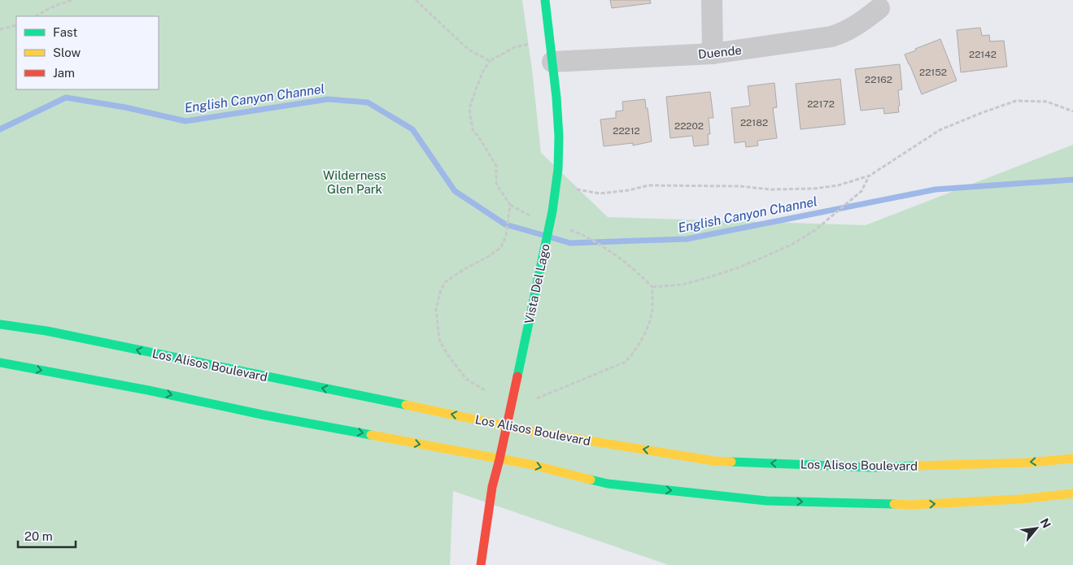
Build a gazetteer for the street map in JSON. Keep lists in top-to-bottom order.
{
  "streets": {
    "main road": ["Vista Del Lago", "Los Alisos Boulevard"],
    "street": ["Duende"]
  },
  "crossings": [
    ["Duende", "Vista Del Lago"],
    ["Vista Del Lago", "Los Alisos Boulevard"]
  ],
  "water": ["English Canyon Channel"],
  "parks": ["Wilderness Glen Park"],
  "house_numbers": [
    "22142",
    "22152",
    "22162",
    "22172",
    "22182",
    "22202",
    "22212"
  ],
  "legend": ["Fast", "Slow", "Jam"],
  "scale_bar": "20 m",
  "north": "top right"
}
